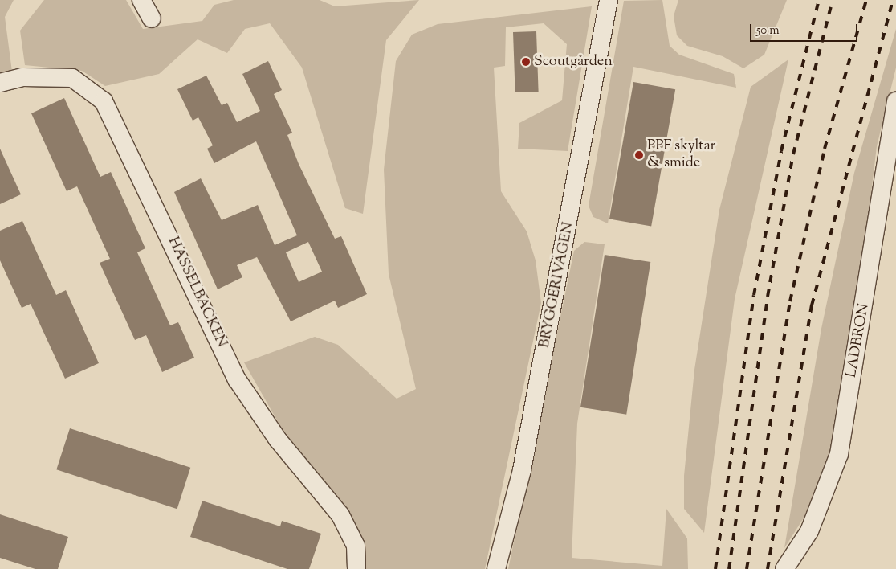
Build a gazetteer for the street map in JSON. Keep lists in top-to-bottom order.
{
  "streets": {
    "street": ["BRYGGERIVÄGEN", "HASSELBACKEN", "LADBRON"]
  },
  "places": ["Scoutgården", "PPF skyltar & smide"],
  "scale_bar": "50 m"
}
